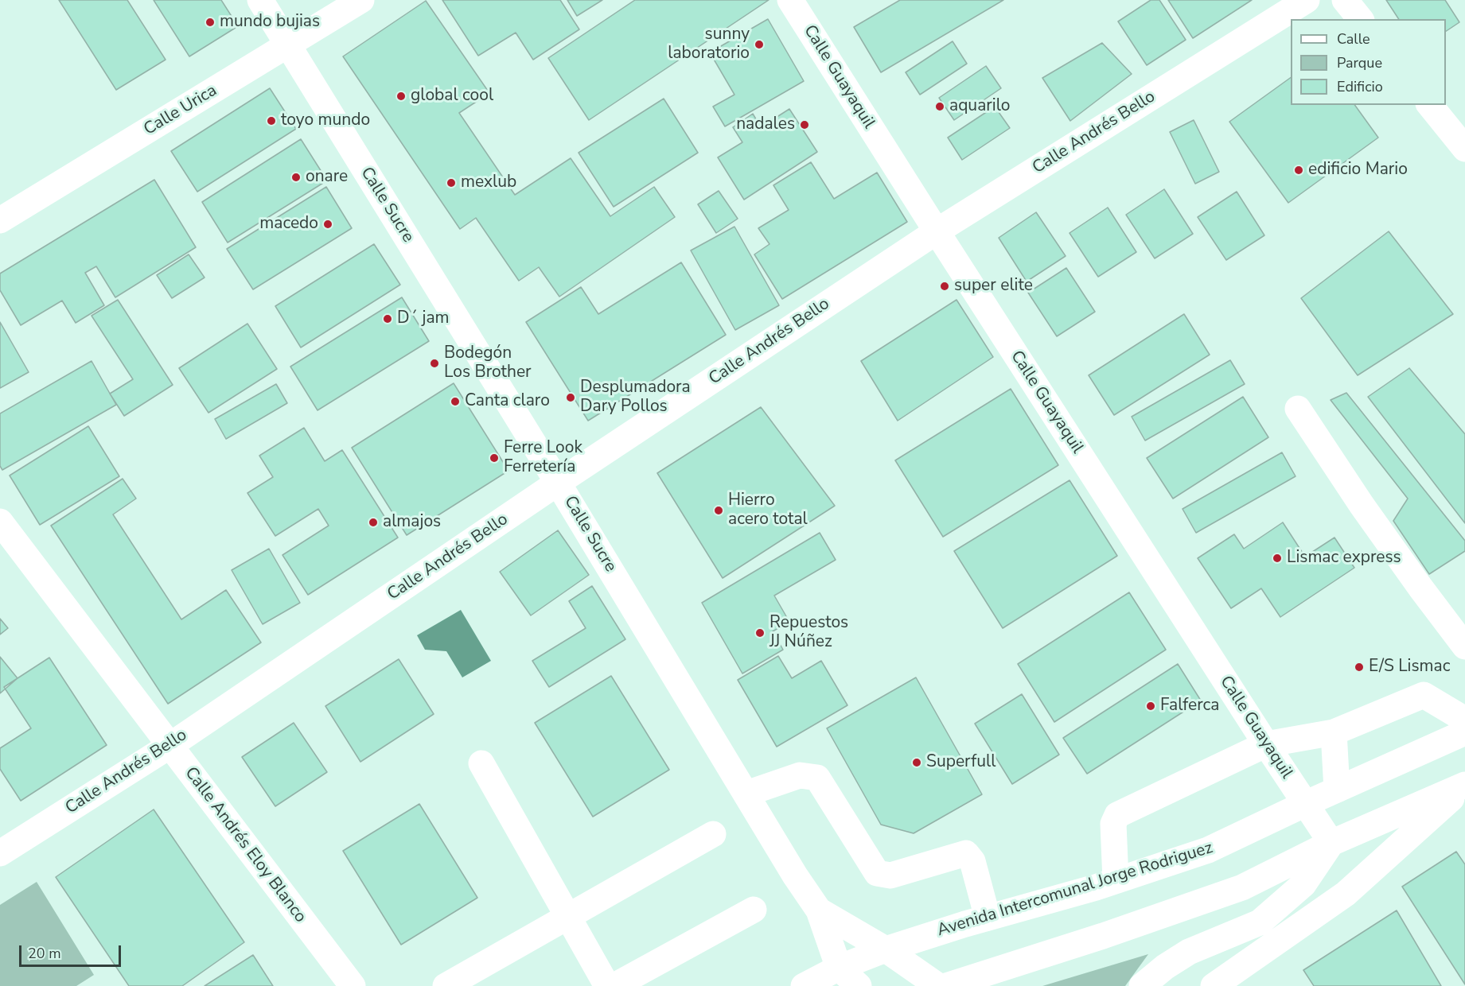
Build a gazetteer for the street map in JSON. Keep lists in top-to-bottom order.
{
  "streets": {
    "street": [
      "Calle Guayaquil",
      "Calle Urica",
      "Calle Andrés Bello",
      "Calle Sucre",
      "Calle Andrés Eloy Blanco",
      "Avenida Intercomunal Jorge Rodriguez"
    ]
  },
  "crossings": [
    ["Calle Guayaquil", "Calle Andrés Bello"],
    ["Calle Guayaquil", "Avenida Intercomunal Jorge Rodriguez"],
    ["Calle Urica", "Calle Sucre"],
    ["Calle Andrés Bello", "Calle Sucre"],
    ["Calle Andrés Bello", "Calle Andrés Eloy Blanco"]
  ],
  "places": [
    "mundo bujias",
    "sunny laboratorio",
    "global cool",
    "aquarilo",
    "toyo mundo",
    "nadales",
    "edificio Mario",
    "onare",
    "mexlub",
    "macedo",
    "super elite",
    "D´ jam",
    "Bodegón Los Brother",
    "Desplumadora Dary Pollos",
    "Canta claro",
    "Ferre Look Ferretería",
    "Hierro acero total",
    "almajos",
    "Lismac express",
    "Repuestos JJ Núñez",
    "E/S Lismac",
    "Falferca",
    "Superfull"
  ],
  "legend": ["Calle", "Parque", "Edificio"],
  "scale_bar": "20 m"
}
